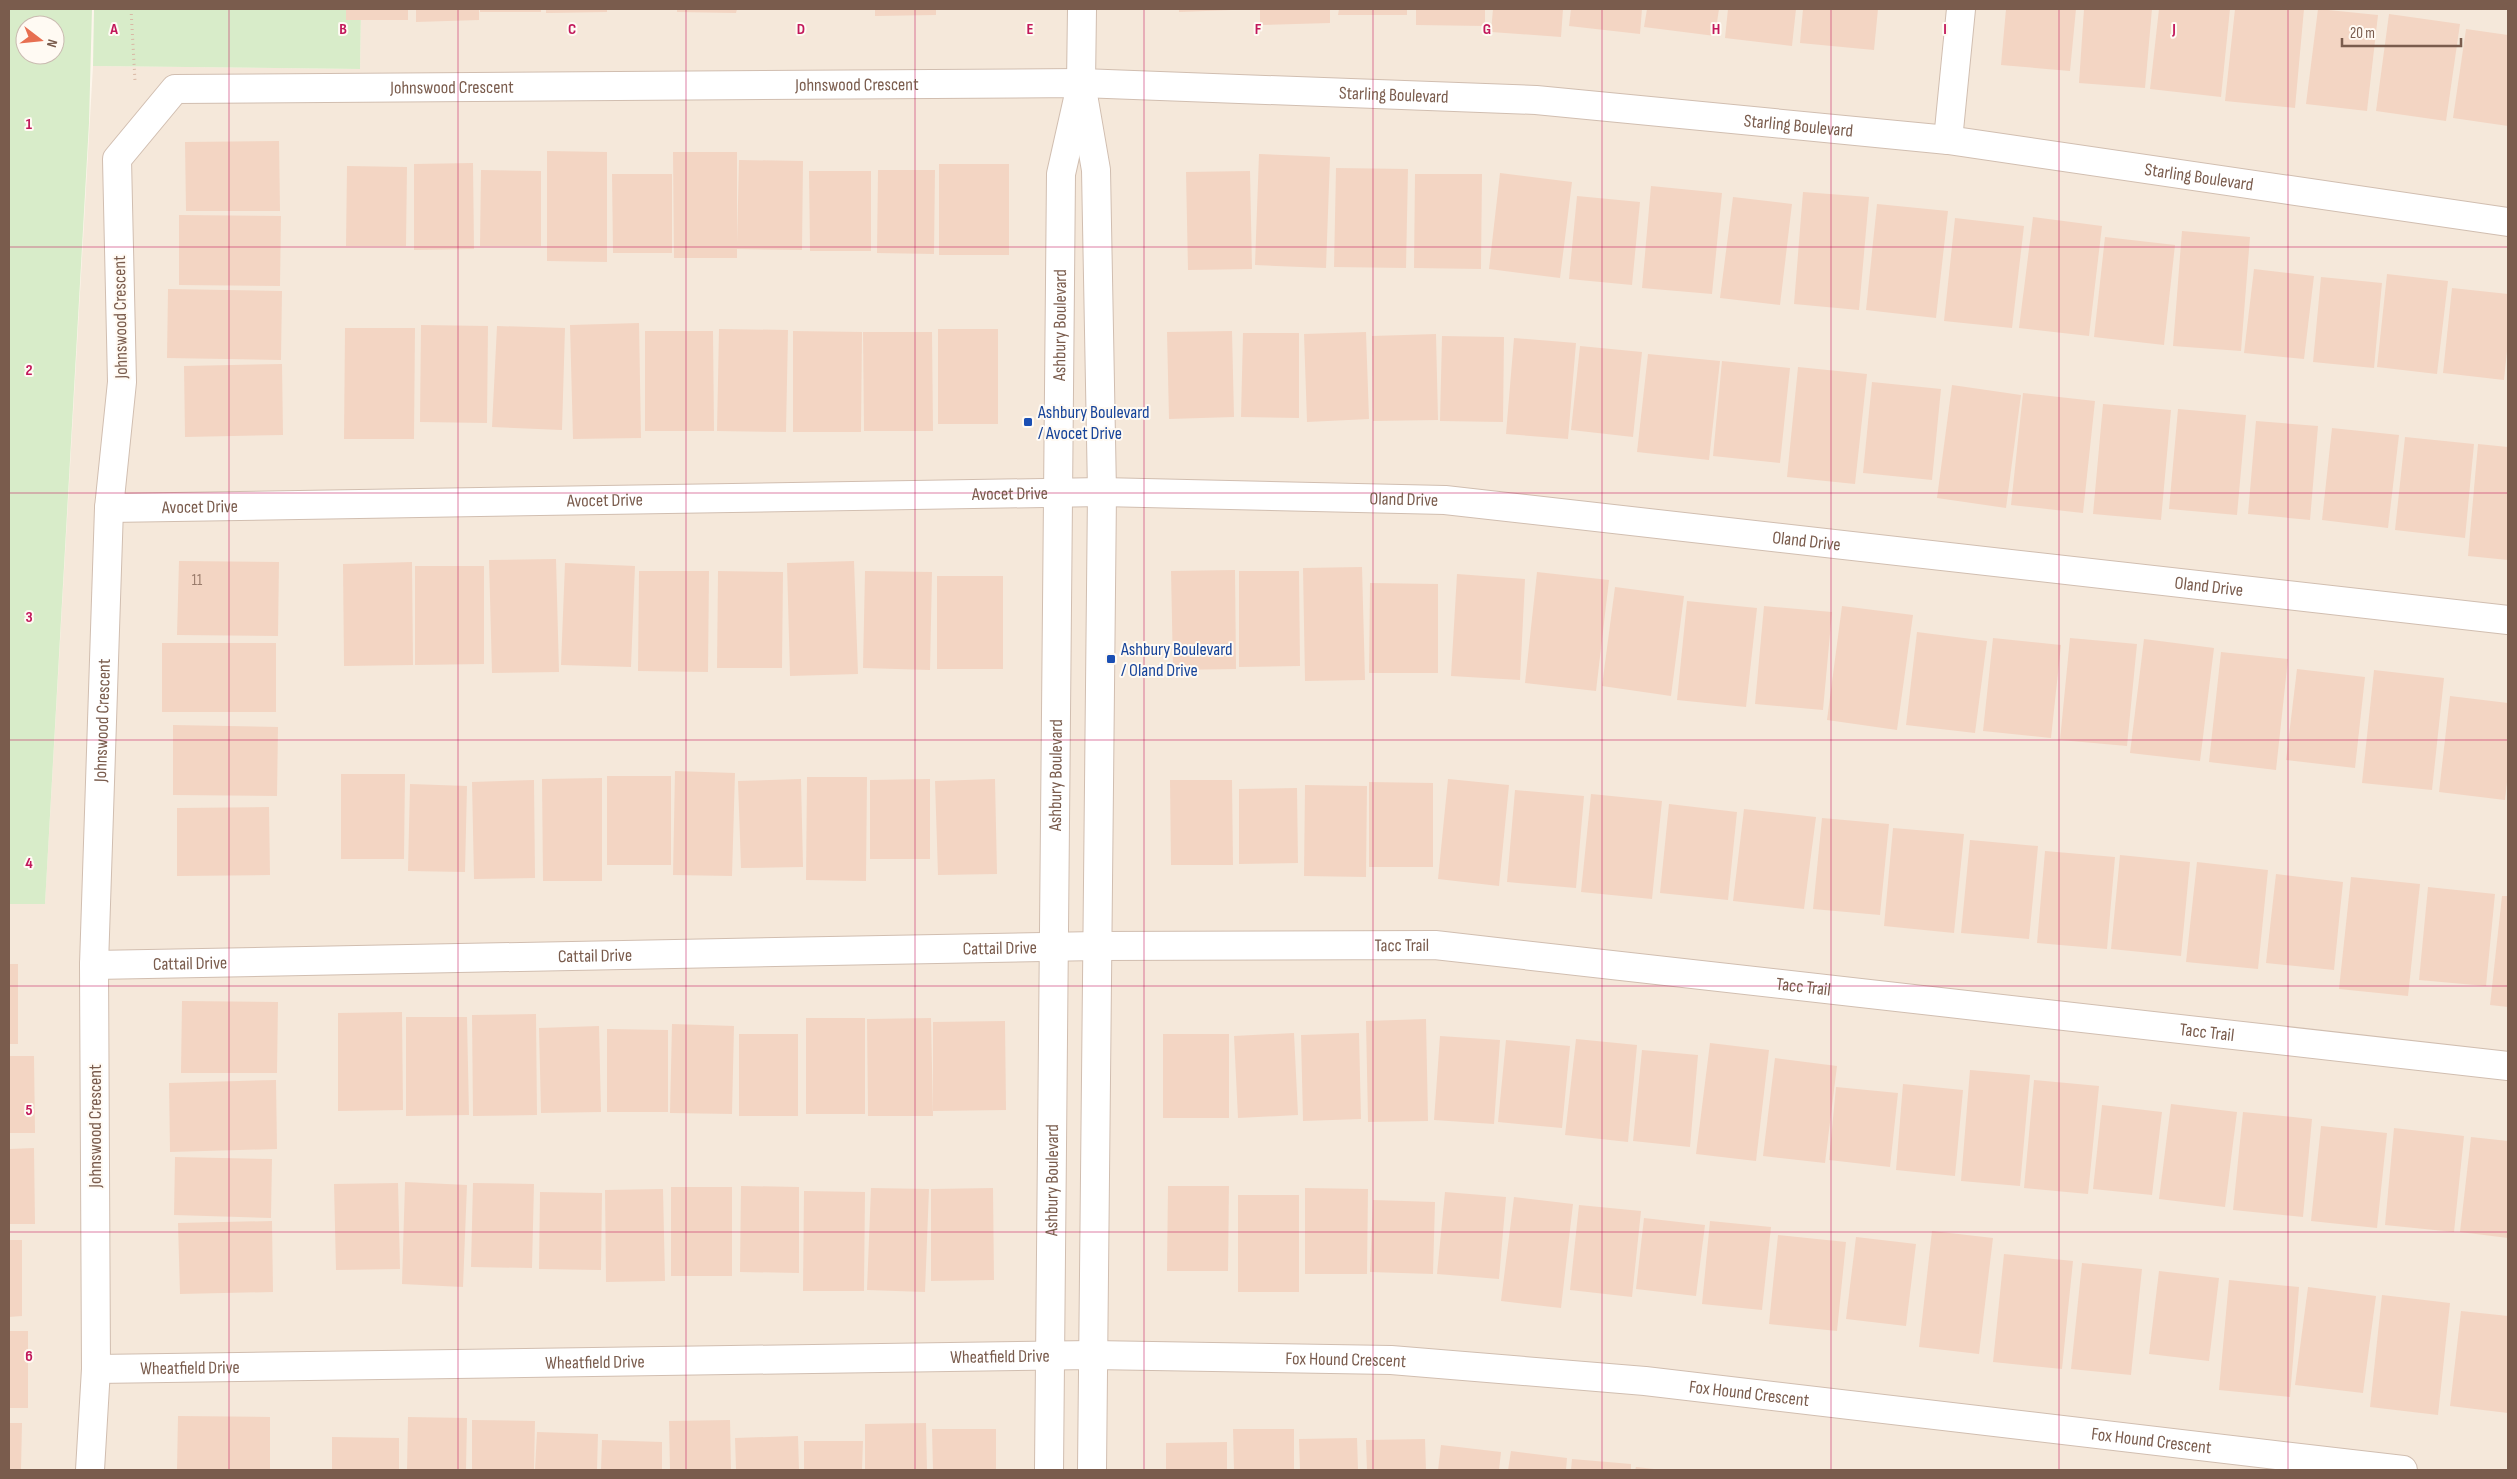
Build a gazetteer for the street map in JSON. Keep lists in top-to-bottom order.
{
  "streets": {
    "street": [
      "Johnswood Crescent",
      "Starling Boulevard",
      "Ashbury Boulevard",
      "Avocet Drive",
      "Oland Drive",
      "Tacc Trail",
      "Cattail Drive",
      "Wheatfield Drive",
      "Fox Hound Crescent"
    ]
  },
  "crossings": [
    ["Johnswood Crescent", "Starling Boulevard"],
    ["Johnswood Crescent", "Ashbury Boulevard"],
    ["Johnswood Crescent", "Avocet Drive"],
    ["Johnswood Crescent", "Cattail Drive"],
    ["Johnswood Crescent", "Wheatfield Drive"],
    ["Starling Boulevard", "Ashbury Boulevard"],
    ["Ashbury Boulevard", "Avocet Drive"],
    ["Ashbury Boulevard", "Oland Drive"],
    ["Ashbury Boulevard", "Tacc Trail"],
    ["Ashbury Boulevard", "Cattail Drive"],
    ["Ashbury Boulevard", "Wheatfield Drive"],
    ["Ashbury Boulevard", "Fox Hound Crescent"],
    ["Avocet Drive", "Oland Drive"],
    ["Tacc Trail", "Cattail Drive"],
    ["Wheatfield Drive", "Fox Hound Crescent"]
  ],
  "places": {
    "transit": ["Ashbury Boulevard / Avocet Drive", "Ashbury Boulevard / Oland Drive"]
  },
  "house_numbers": ["11"],
  "scale_bar": "20 m",
  "north": "right",
  "grid": {
    "columns": [
      "A",
      "B",
      "C",
      "D",
      "E",
      "F",
      "G",
      "H",
      "I",
      "J"
    ],
    "rows": [
      "1",
      "2",
      "3",
      "4",
      "5",
      "6"
    ]
  }
}
